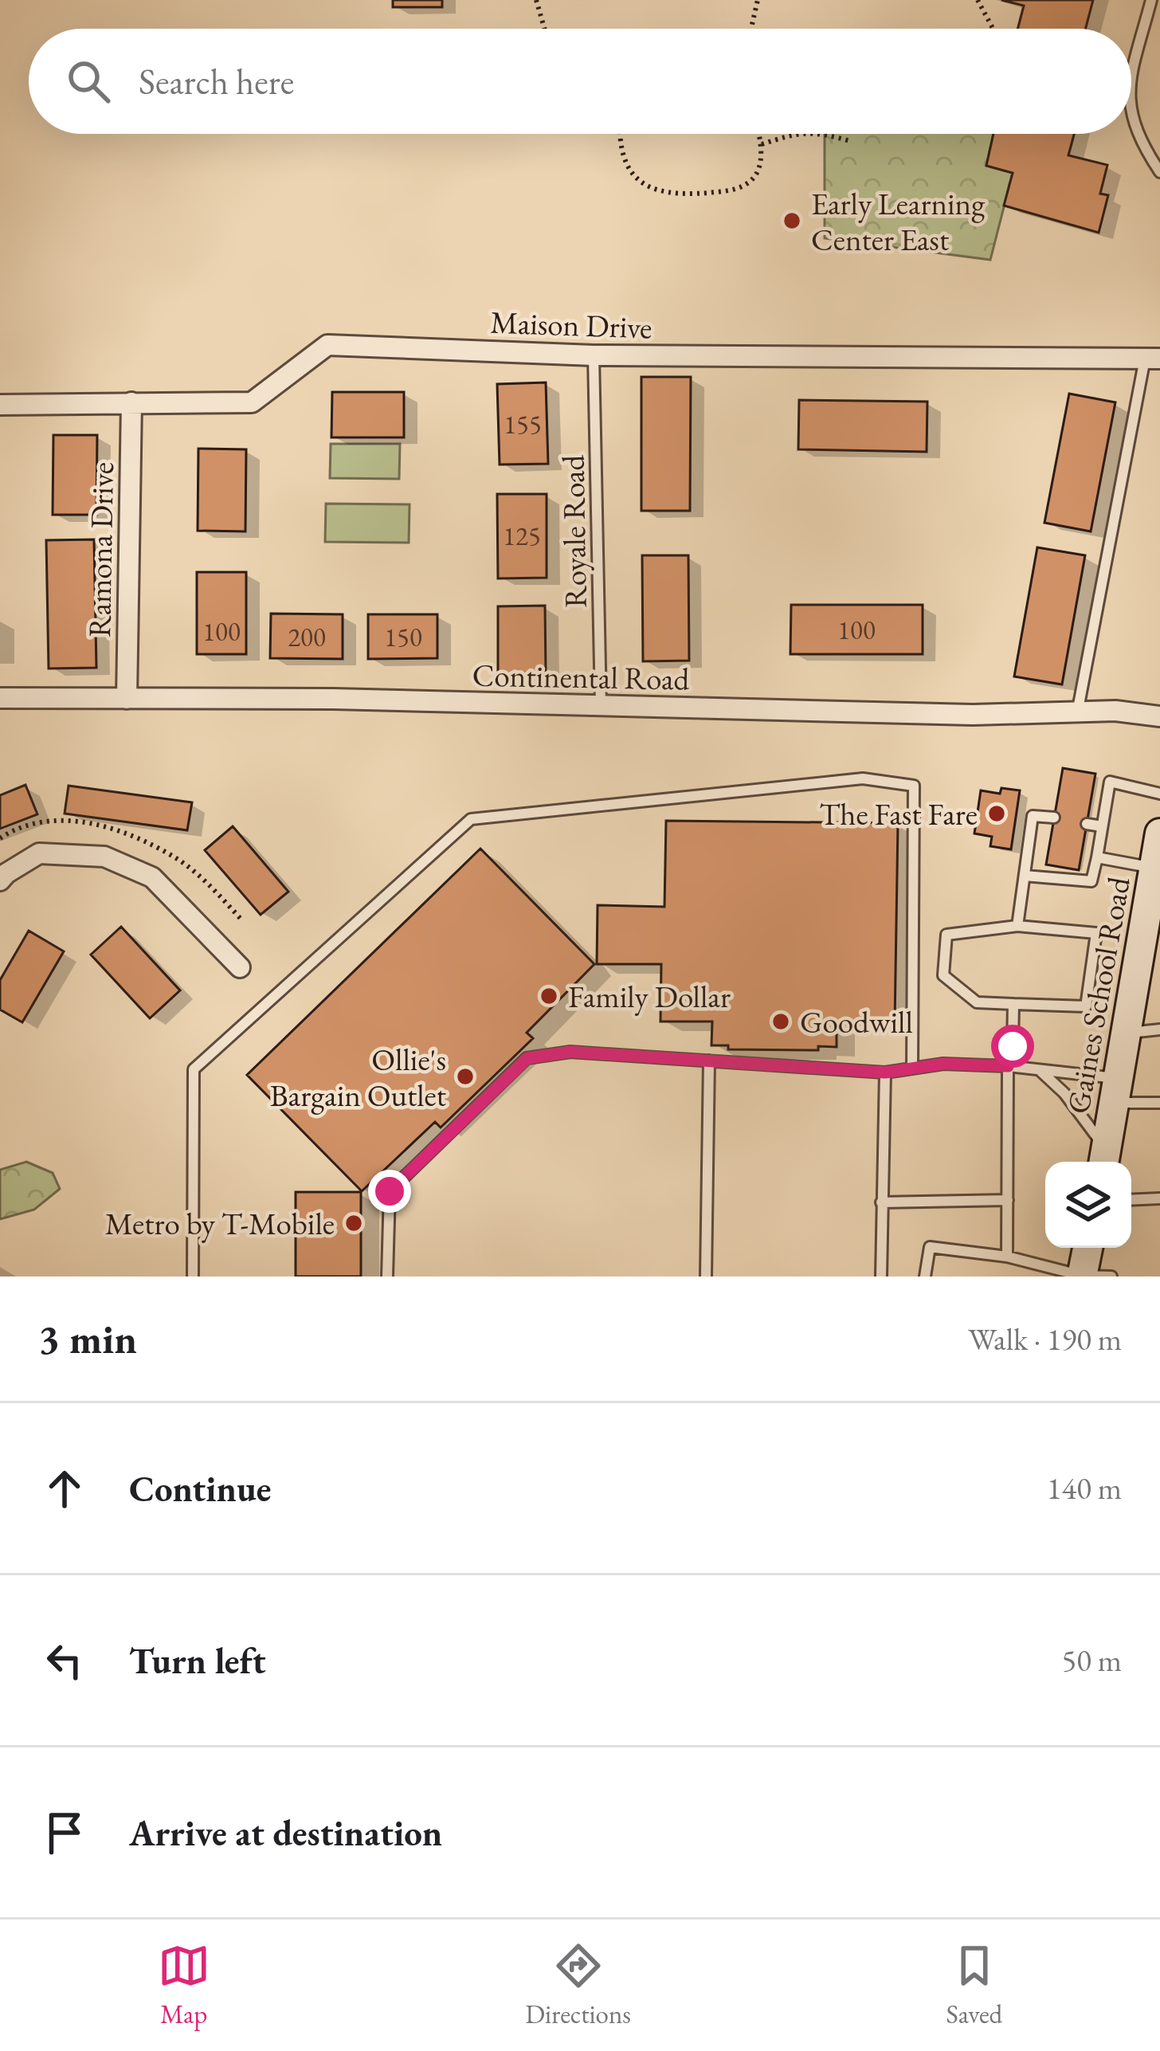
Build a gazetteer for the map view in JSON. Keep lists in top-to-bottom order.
{
  "streets": {
    "main road": ["Gaines School Road"],
    "street": ["Maison Drive", "Ramona Drive", "Continental Road"],
    "lane": ["Royale Road"]
  },
  "crossings": [
    ["Maison Drive", "Royale Road"],
    ["Maison Drive", "Ramona Drive"],
    ["Royale Road", "Continental Road"],
    ["Ramona Drive", "Continental Road"]
  ],
  "places": [
    "Early Learning Center East",
    "The Fast Fare",
    "Family Dollar",
    "Goodwill",
    "Ollie's Bargain Outlet",
    "Metro by T-Mobile"
  ],
  "house_numbers": [
    "155",
    "125",
    "100",
    "100",
    "200",
    "150"
  ],
  "page": {
    "search": "Search here",
    "heading": ["3 min", "Walk · 190 m"],
    "list": [
      ["Continue", "140 m"],
      ["Turn left", "50 m"],
      "Arrive at destination"
    ],
    "nav": ["Map", "Directions", "Saved"]
  }
}
